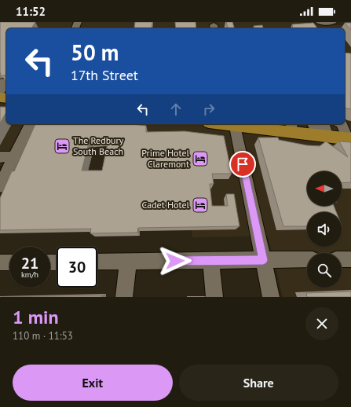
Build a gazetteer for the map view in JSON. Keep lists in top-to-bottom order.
{
  "places": {
    "hotel": ["The Redbury South Beach", "Prime Hotel Claremont", "Cadet Hotel"]
  },
  "north": "left",
  "page": {
    "status": "11:52",
    "turn": ["50 m", "17th Street"],
    "speed": "21 km/h",
    "limit": "30",
    "heading": ["1 min", "110 m · 11:53"],
    "buttons": ["Exit", "Share"]
  }
}
